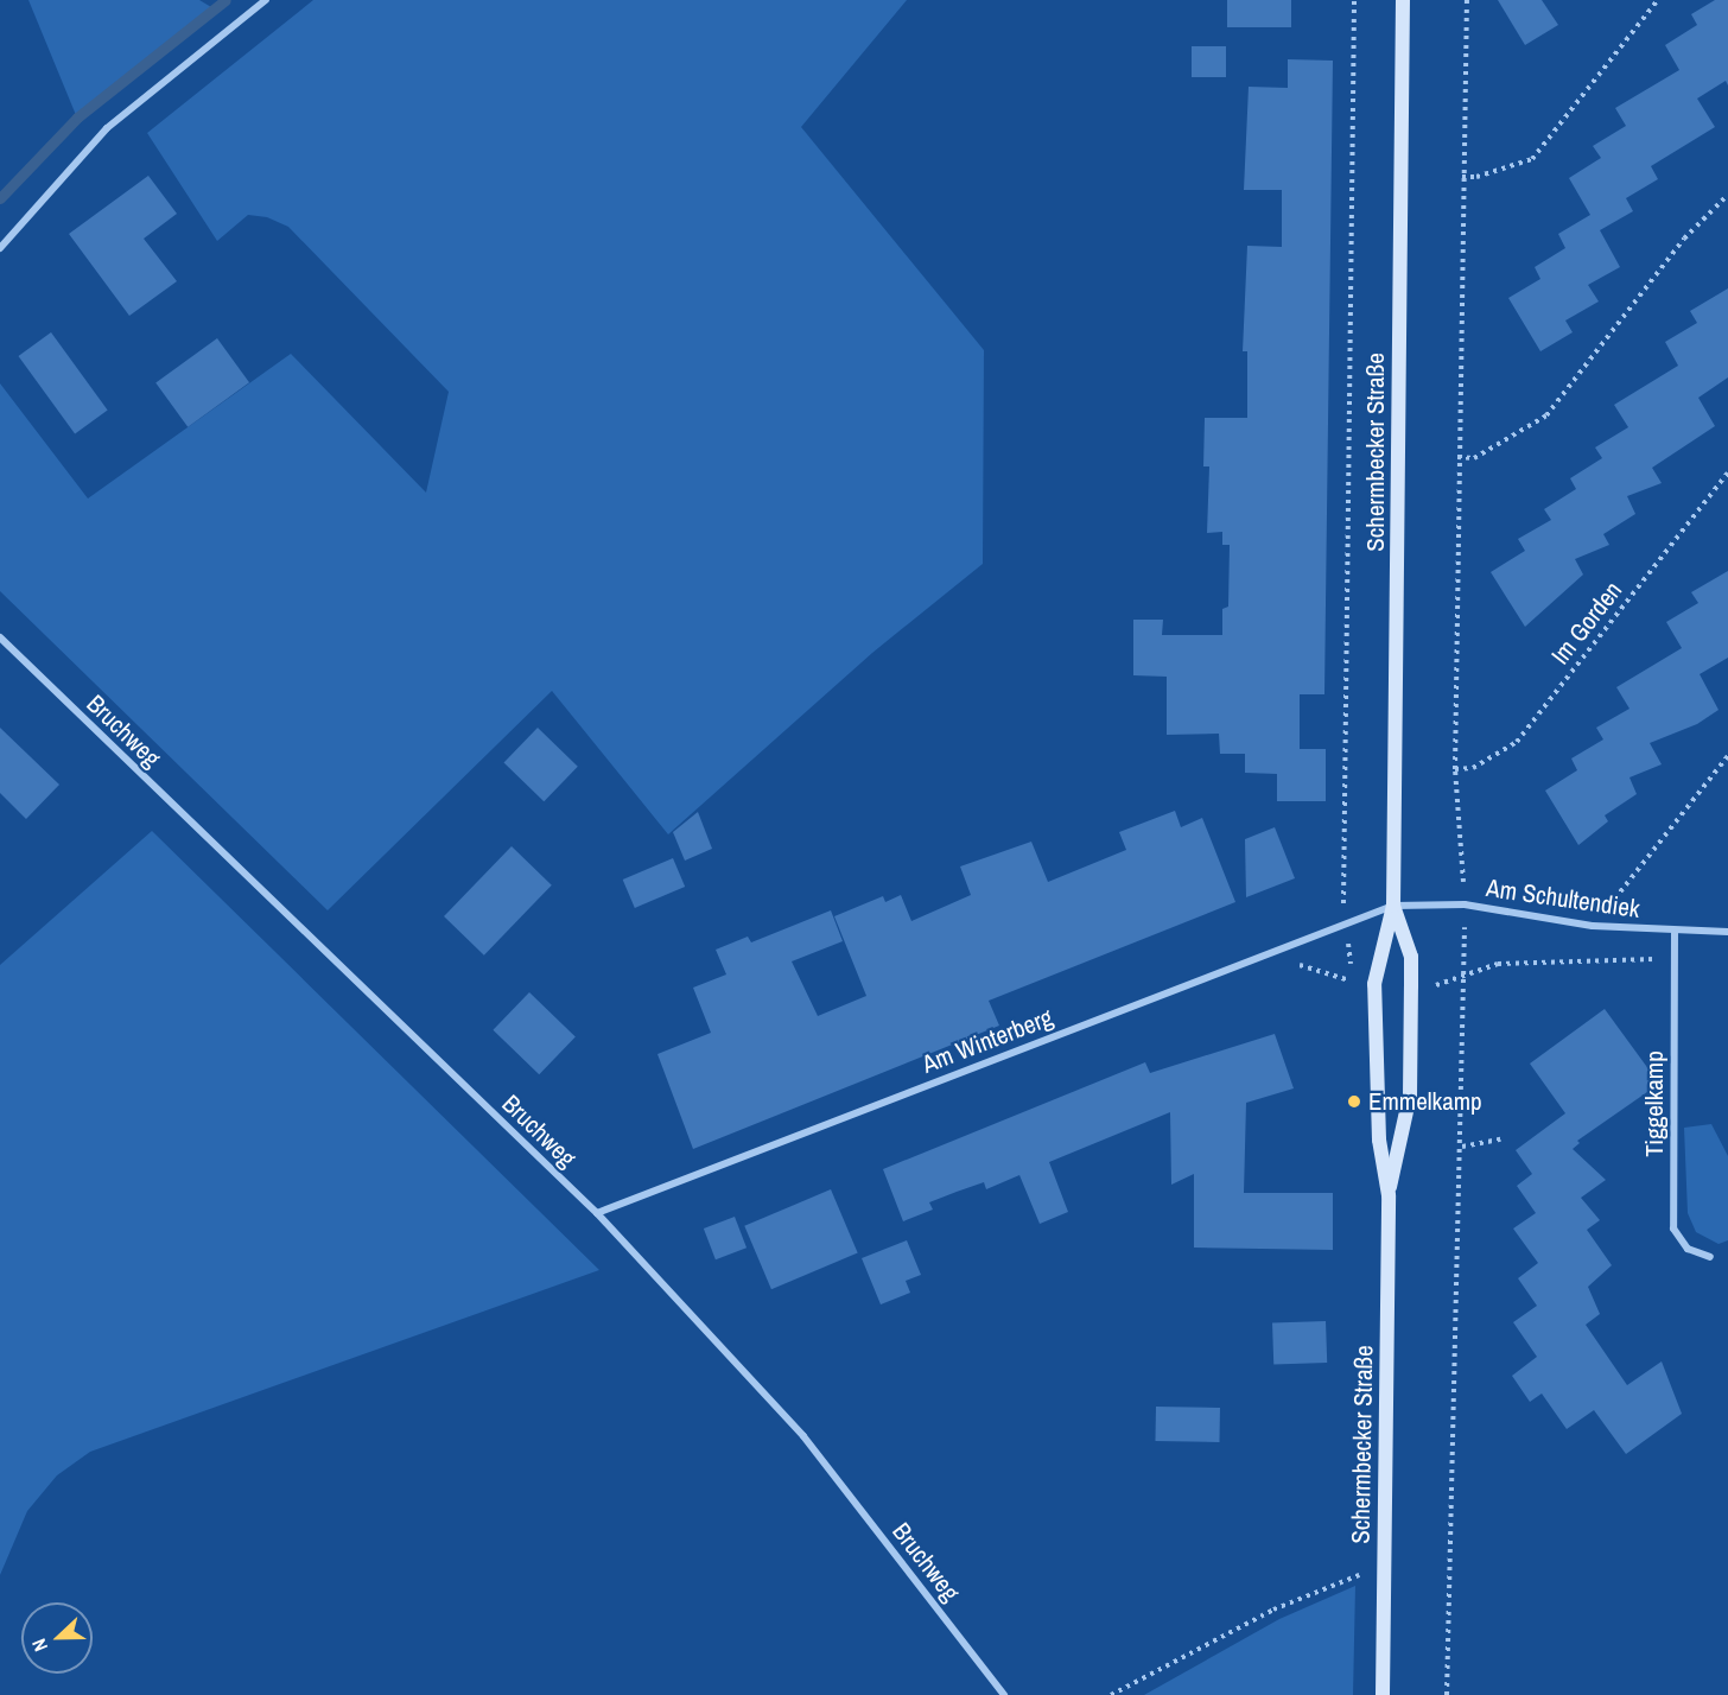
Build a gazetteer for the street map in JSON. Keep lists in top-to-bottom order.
{
  "streets": {
    "main road": ["Schermbecker Straße"],
    "street": [
      "Bruchweg",
      "Am Schultendiek",
      "Am Winterberg",
      "Tiggelkamp"
    ],
    "path": ["Im Gorden"]
  },
  "crossings": [
    ["Schermbecker Straße", "Am Schultendiek"],
    ["Schermbecker Straße", "Am Winterberg"],
    ["Bruchweg", "Am Winterberg"],
    ["Am Schultendiek", "Am Winterberg"],
    ["Am Schultendiek", "Tiggelkamp"]
  ],
  "places": ["Emmelkamp"],
  "north": "left"
}
